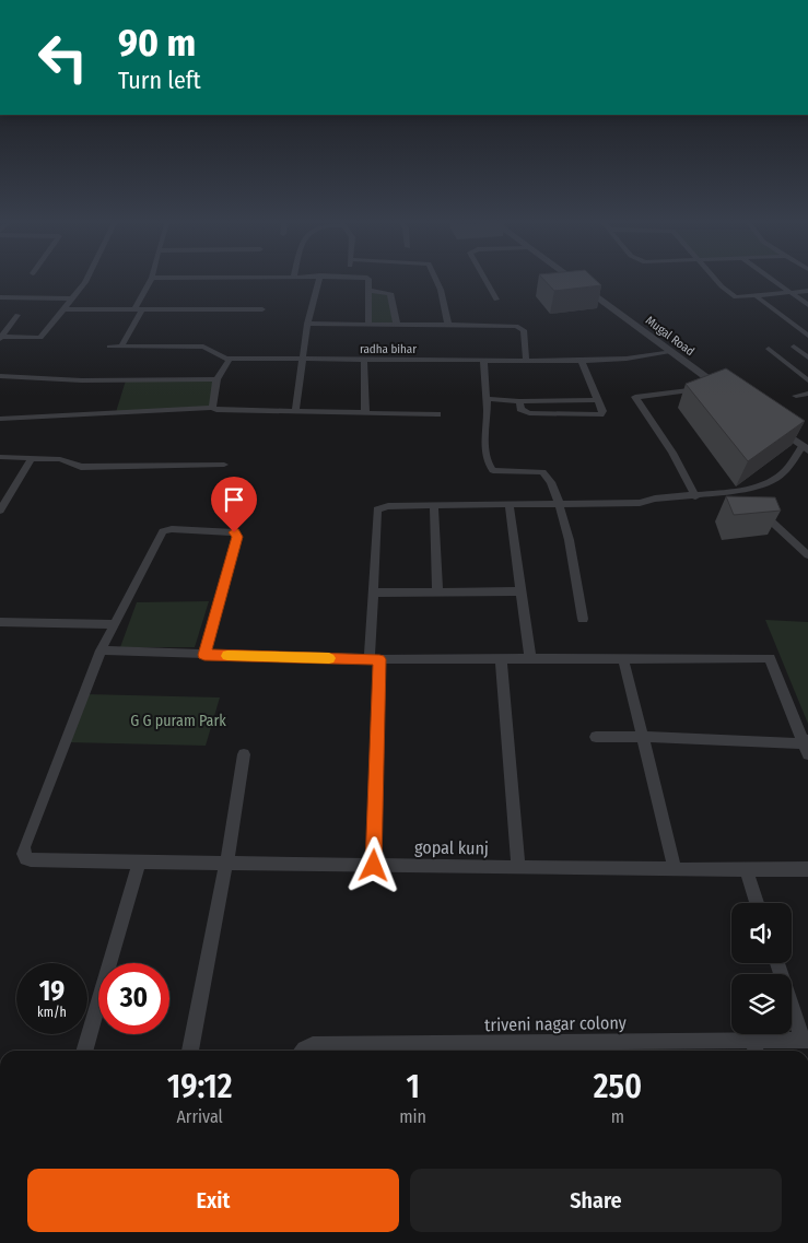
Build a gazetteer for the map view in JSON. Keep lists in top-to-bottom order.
{
  "streets": {
    "street": [
      "Mugal Road",
      "radha bihar",
      "gopal kunj",
      "triveni nagar colony"
    ]
  },
  "crossings": [
    ["Mugal Road", "radha bihar"]
  ],
  "parks": ["G G puram Park"],
  "page": {
    "turn": ["90 m", "Turn left"],
    "speed": "19 km/h",
    "limit": "30",
    "eta": [
      "19:12",
      "Arrival",
      "1",
      "min",
      "250",
      "m"
    ],
    "buttons": ["Exit", "Share"]
  }
}
